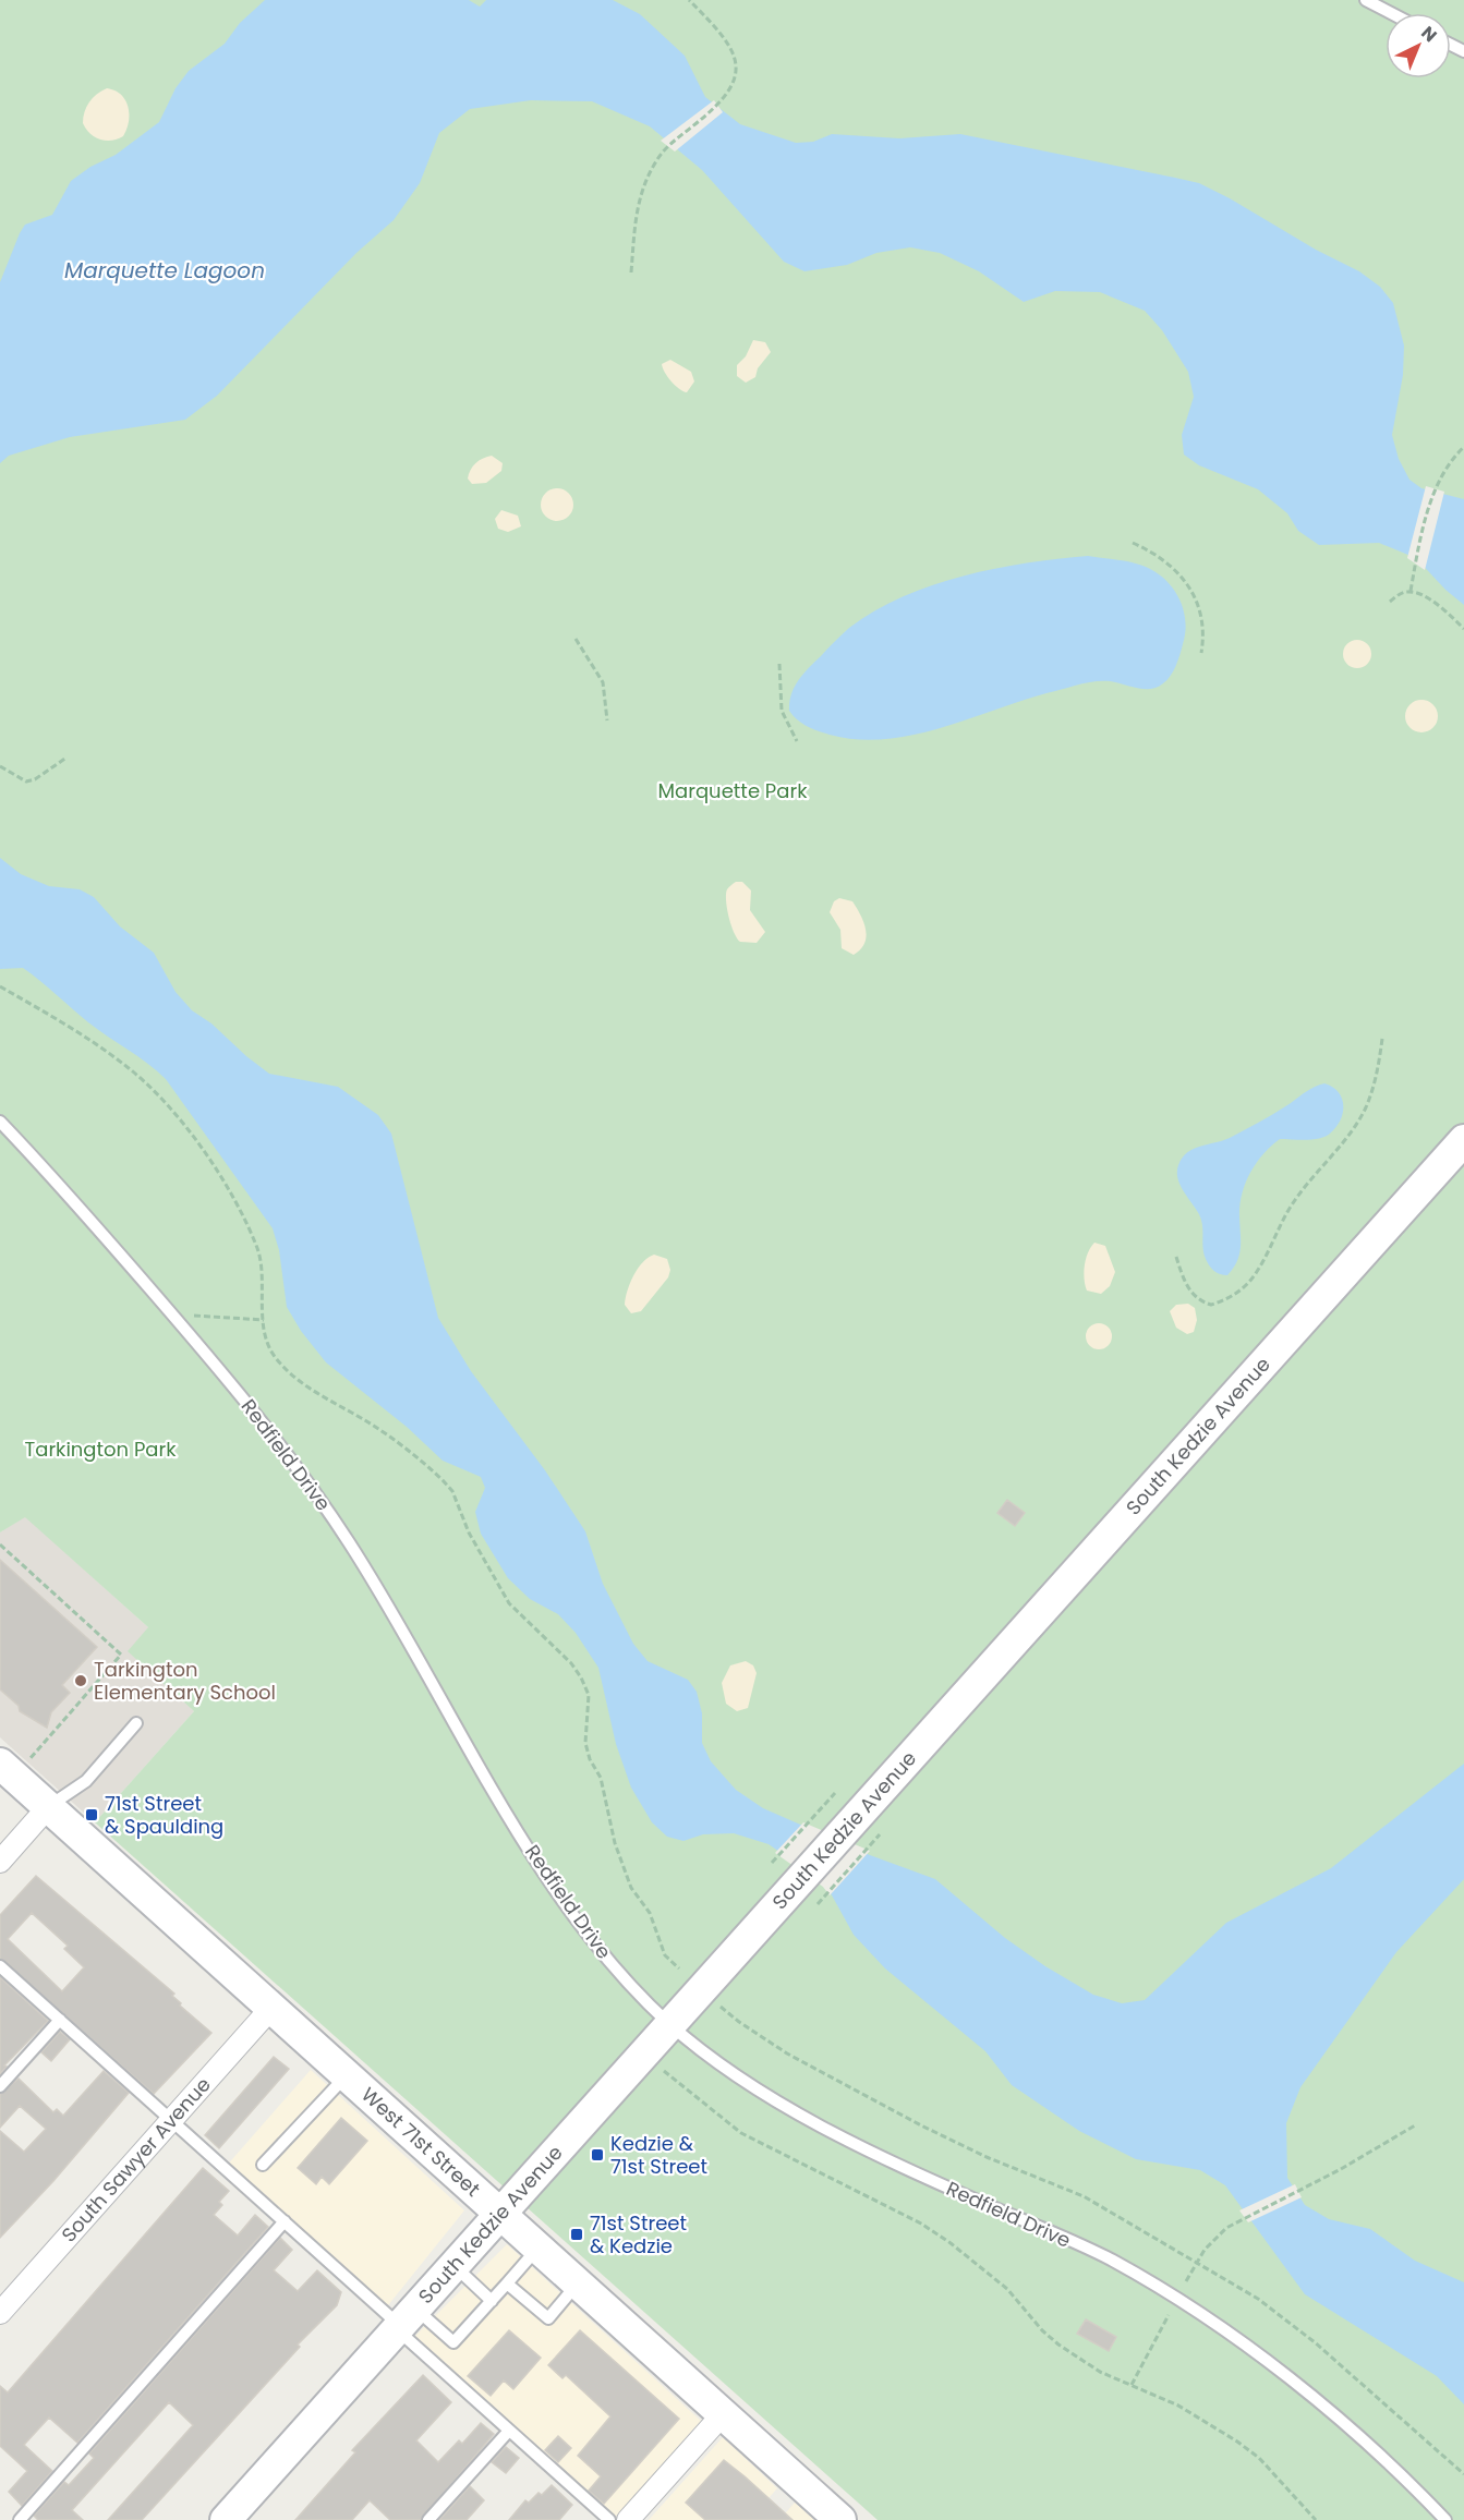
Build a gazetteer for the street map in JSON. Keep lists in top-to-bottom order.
{
  "streets": {
    "main road": ["South Kedzie Avenue", "West 71st Street"],
    "street": ["South Sawyer Avenue"],
    "lane": ["Redfield Drive"]
  },
  "crossings": [
    ["South Kedzie Avenue", "Redfield Drive"],
    ["South Kedzie Avenue", "West 71st Street"],
    ["West 71st Street", "South Sawyer Avenue"]
  ],
  "water": ["Marquette Lagoon"],
  "parks": ["Marquette Park", "Tarkington Park"],
  "places": {
    "other": ["Tarkington Elementary School"],
    "transit": ["71st Street & Spaulding", "Kedzie & 71st Street", "71st Street & Kedzie"]
  },
  "north": "top right"
}
